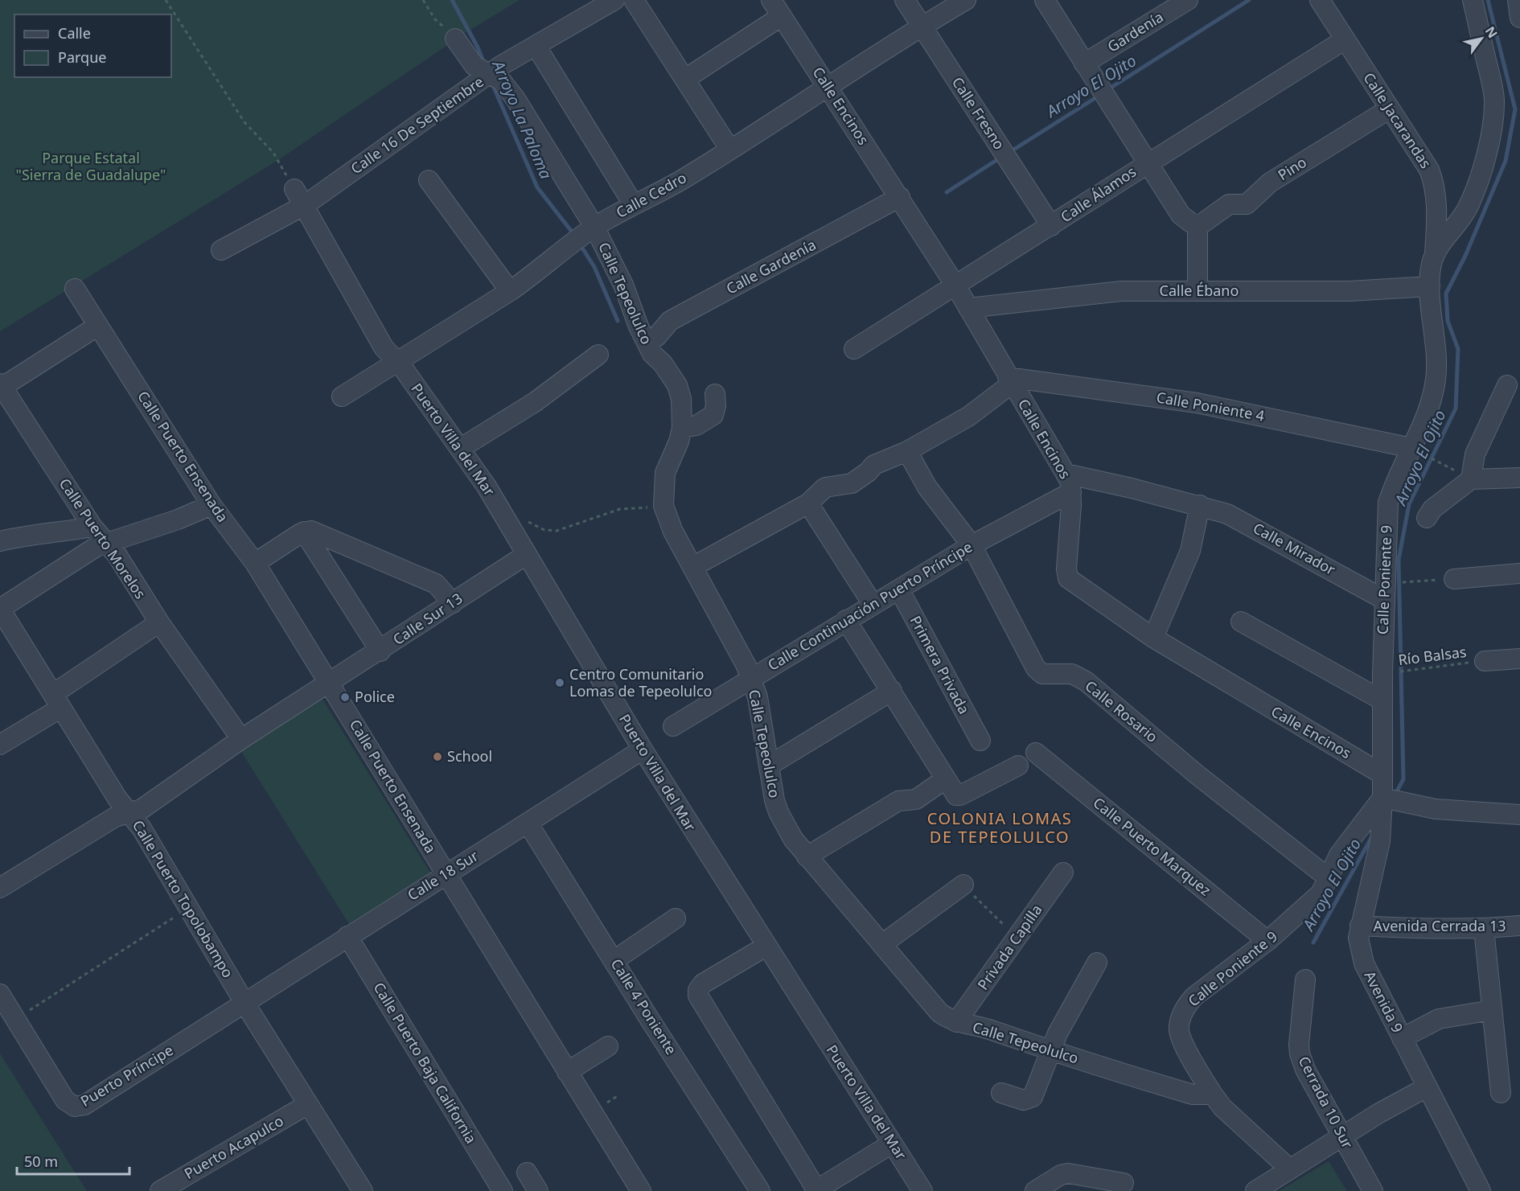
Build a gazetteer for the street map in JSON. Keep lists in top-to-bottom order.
{
  "streets": {
    "street": [
      "Gardenía",
      "Calle Encinos",
      "Calle Fresno",
      "Calle Jacarandas",
      "Calle 16 De Septiembre",
      "Pino",
      "Calle Álamos",
      "Calle Cedro",
      "Calle Gardenía",
      "Calle Ébano",
      "Calle Tepeolulco",
      "Calle Poniente 4",
      "Puerto Villa del Mar",
      "Calle Puerto Ensenada",
      "Calle Puerto Morelos",
      "Calle Mirador",
      "Calle Poniente 9",
      "Calle Continuación Puerto Príncipe",
      "Calle Sur 13",
      "Primera Privada",
      "Calle Rosario",
      "Calle Puerto Marquez",
      "Calle 18 Sur",
      "Calle Puerto Topolobampo",
      "Avenida Cerrada 13",
      "Privada Capilla",
      "Avenida 9",
      "Calle 4 Poniente",
      "Calle Puerto Baja California",
      "Puerto Príncipe",
      "Cerrada 10 Sur",
      "Puerto Acapulco"
    ],
    "path": ["Río Balsas"]
  },
  "crossings": [
    ["Calle Encinos", "Calle Álamos"],
    ["Calle Encinos", "Calle Cedro"],
    ["Calle Encinos", "Calle Gardenía"],
    ["Calle Encinos", "Calle Ébano"],
    ["Calle Encinos", "Calle Poniente 4"],
    ["Calle Encinos", "Calle Mirador"],
    ["Calle Encinos", "Calle Poniente 9"],
    ["Calle Encinos", "Calle Continuación Puerto Príncipe"],
    ["Calle Fresno", "Calle Álamos"],
    ["Calle Fresno", "Calle Cedro"],
    ["Calle Jacarandas", "Pino"],
    ["Calle Jacarandas", "Calle Álamos"],
    ["Calle Jacarandas", "Calle Poniente 9"],
    ["Calle 16 De Septiembre", "Calle Tepeolulco"],
    ["Calle 16 De Septiembre", "Puerto Villa del Mar"],
    ["Calle Cedro", "Calle Tepeolulco"],
    ["Calle Cedro", "Puerto Villa del Mar"],
    ["Calle Gardenía", "Calle Tepeolulco"],
    ["Calle Ébano", "Calle Poniente 9"],
    ["Calle Tepeolulco", "Calle Poniente 9"],
    ["Calle Tepeolulco", "Calle Continuación Puerto Príncipe"],
    ["Calle Tepeolulco", "Privada Capilla"],
    ["Calle Poniente 4", "Calle Poniente 9"],
    ["Puerto Villa del Mar", "Calle Sur 13"],
    ["Puerto Villa del Mar", "Calle 18 Sur"],
    ["Calle Puerto Ensenada", "Calle Sur 13"],
    ["Calle Puerto Ensenada", "Calle 18 Sur"],
    ["Calle Puerto Morelos", "Calle Sur 13"],
    ["Calle Mirador", "Calle Poniente 9"],
    ["Calle Poniente 9", "Río Balsas"],
    ["Calle Poniente 9", "Calle Rosario"],
    ["Calle Poniente 9", "Calle Puerto Marquez"],
    ["Calle Poniente 9", "Avenida 9"],
    ["Calle Continuación Puerto Príncipe", "Primera Privada"],
    ["Calle Continuación Puerto Príncipe", "Calle Rosario"],
    ["Calle Sur 13", "Calle Puerto Topolobampo"],
    ["Calle 18 Sur", "Calle Puerto Topolobampo"],
    ["Calle 18 Sur", "Calle 4 Poniente"],
    ["Calle 18 Sur", "Calle Puerto Baja California"],
    ["Calle 18 Sur", "Puerto Príncipe"],
    ["Calle Puerto Topolobampo", "Puerto Príncipe"],
    ["Calle Puerto Topolobampo", "Puerto Acapulco"],
    ["Avenida Cerrada 13", "Avenida 9"]
  ],
  "districts": ["COLONIA LOMAS DE TEPEOLULCO"],
  "water": ["Arroyo El Ojito", "Arroyo La Paloma"],
  "parks": ["Parque Estatal \"Sierra de Guadalupe\""],
  "places": ["Centro Comunitario Lomas de Tepeolulco", "Police", "School"],
  "legend": ["Calle", "Parque"],
  "scale_bar": "50 m",
  "north": "top right"
}
